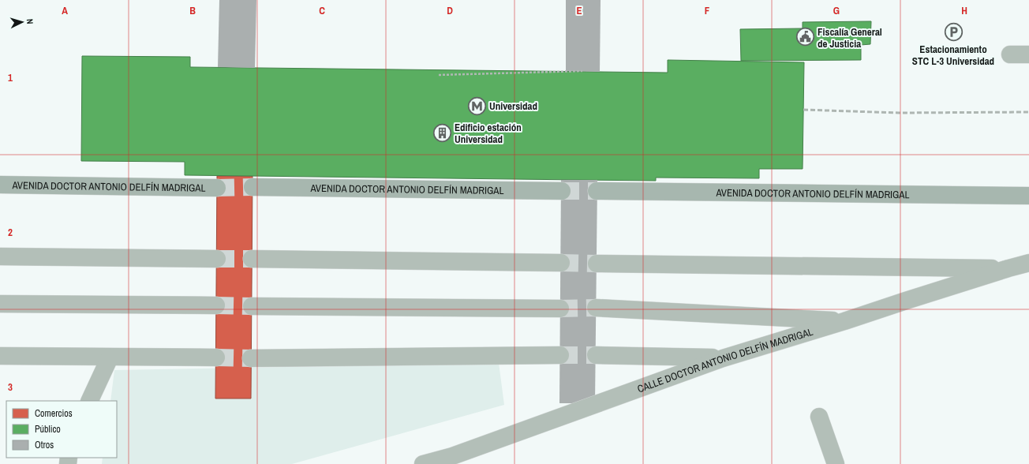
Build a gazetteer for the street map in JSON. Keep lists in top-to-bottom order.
{
  "streets": {
    "main road": ["AVENIDA DOCTOR ANTONIO DELFÍN MADRIGAL"],
    "street": ["CALLE DOCTOR ANTONIO DELFÍN MADRIGAL"]
  },
  "places": {
    "parking": ["Estacionamiento STC L-3 Universidad"],
    "public building": ["Fiscalía General de Justicia"],
    "metro station": ["Universidad"],
    "building": ["Edificio estación Universidad"]
  },
  "legend": ["Comercios", "Público", "Otros"],
  "north": "right",
  "grid": {
    "columns": [
      "A",
      "B",
      "C",
      "D",
      "E",
      "F",
      "G",
      "H"
    ],
    "rows": ["1", "2", "3"]
  }
}
